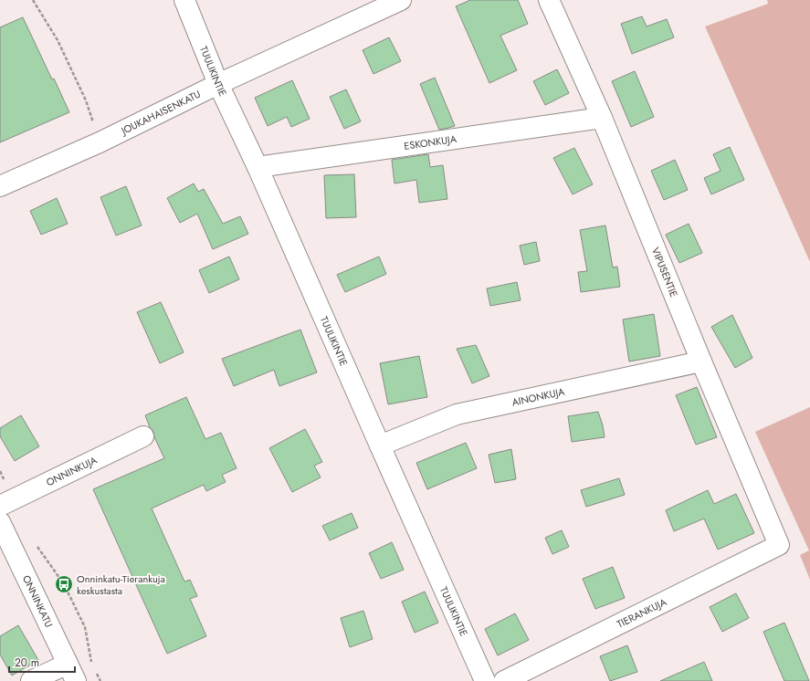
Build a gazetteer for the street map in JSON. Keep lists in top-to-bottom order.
{
  "streets": {
    "street": [
      "TUULIKINTIE",
      "JOUKAHAISENKATU",
      "ESKONKUJA",
      "VIPUSENTIE",
      "AINONKUJA",
      "ONNINKUJA",
      "ONNINKATU",
      "TIERANKUJA"
    ]
  },
  "crossings": [
    ["TUULIKINTIE", "JOUKAHAISENKATU"],
    ["TUULIKINTIE", "ESKONKUJA"],
    ["TUULIKINTIE", "AINONKUJA"],
    ["ESKONKUJA", "VIPUSENTIE"],
    ["VIPUSENTIE", "AINONKUJA"],
    ["VIPUSENTIE", "TIERANKUJA"]
  ],
  "places": {
    "bus stop": ["Onninkatu-Tierankuja keskustasta"]
  },
  "scale_bar": "20 m"
}
